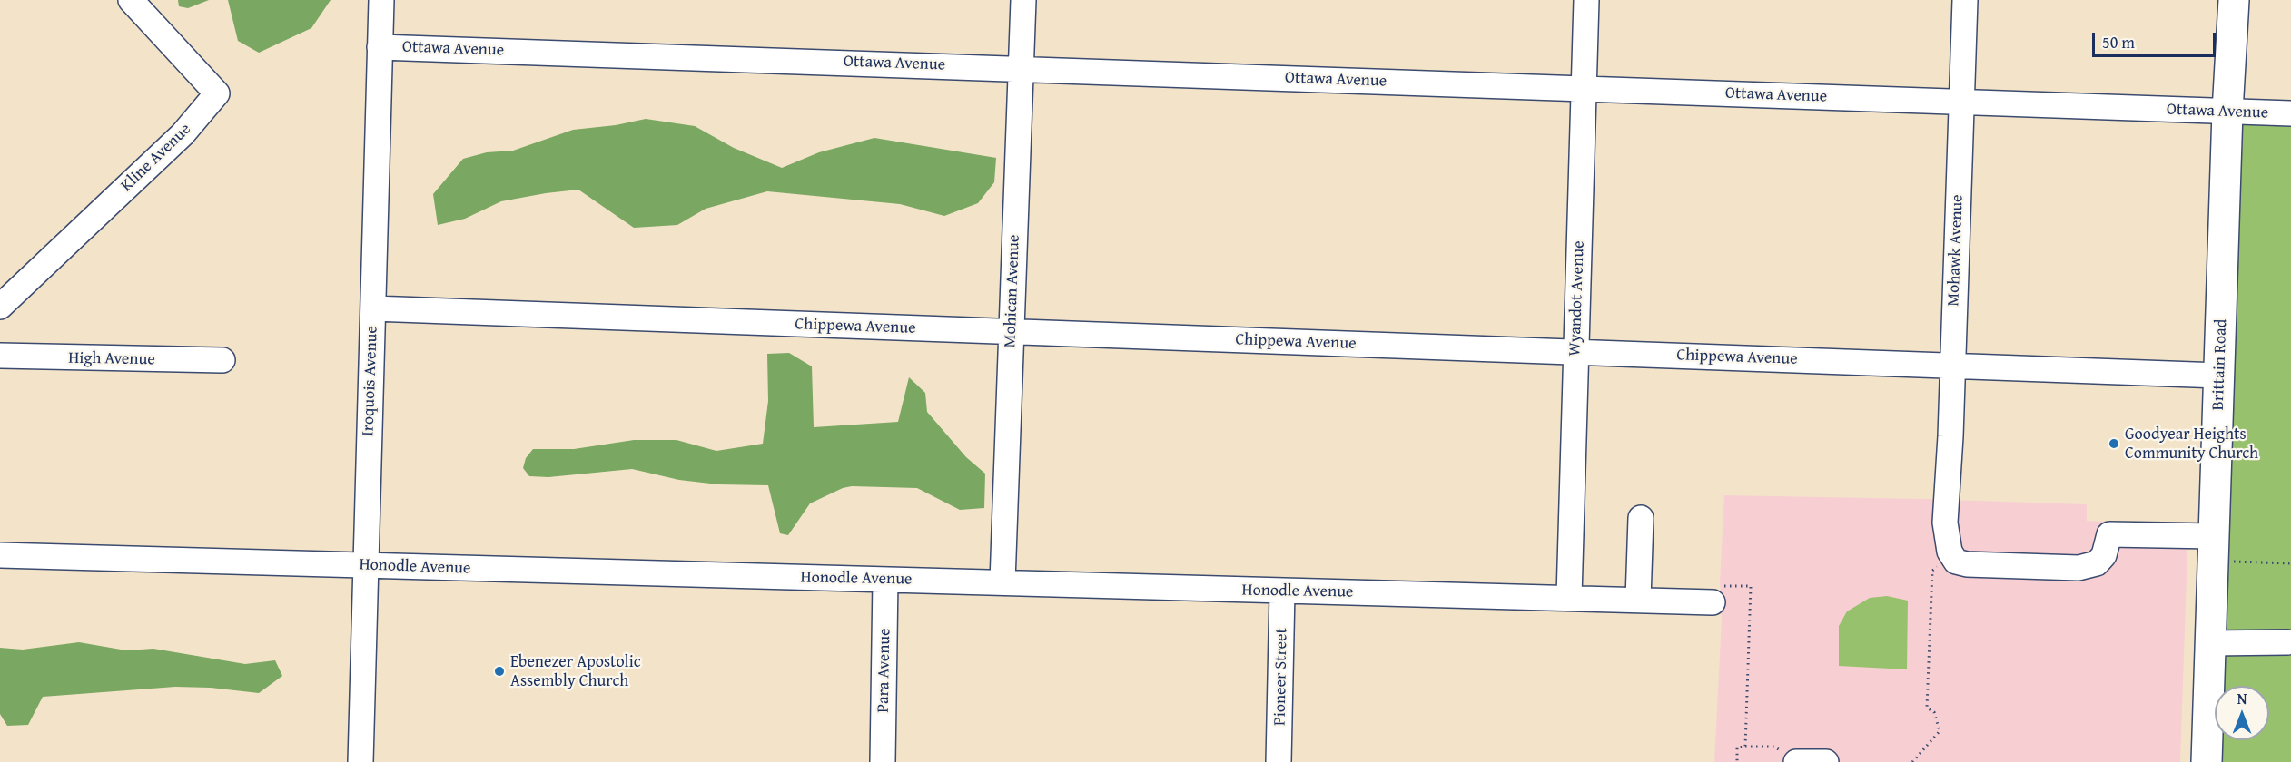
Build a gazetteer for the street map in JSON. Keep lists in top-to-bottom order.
{
  "streets": {
    "main road": ["Brittain Road"],
    "street": [
      "Ottawa Avenue",
      "Kline Avenue",
      "Mohawk Avenue",
      "Mohican Avenue",
      "Wyandot Avenue",
      "Chippewa Avenue",
      "High Avenue",
      "Iroquois Avenue",
      "Honodle Avenue",
      "Para Avenue",
      "Pioneer Street"
    ]
  },
  "crossings": [
    ["Ottawa Avenue", "Mohawk Avenue"],
    ["Ottawa Avenue", "Mohican Avenue"],
    ["Ottawa Avenue", "Wyandot Avenue"],
    ["Ottawa Avenue", "Brittain Road"],
    ["Ottawa Avenue", "Iroquois Avenue"],
    ["Mohawk Avenue", "Chippewa Avenue"],
    ["Mohican Avenue", "Chippewa Avenue"],
    ["Mohican Avenue", "Honodle Avenue"],
    ["Wyandot Avenue", "Chippewa Avenue"],
    ["Wyandot Avenue", "Honodle Avenue"],
    ["Chippewa Avenue", "Brittain Road"],
    ["Chippewa Avenue", "Iroquois Avenue"],
    ["Iroquois Avenue", "Honodle Avenue"],
    ["Honodle Avenue", "Para Avenue"],
    ["Honodle Avenue", "Pioneer Street"]
  ],
  "places": ["Goodyear Heights Community Church", "Ebenezer Apostolic Assembly Church"],
  "scale_bar": "50 m",
  "north": "top"
}
